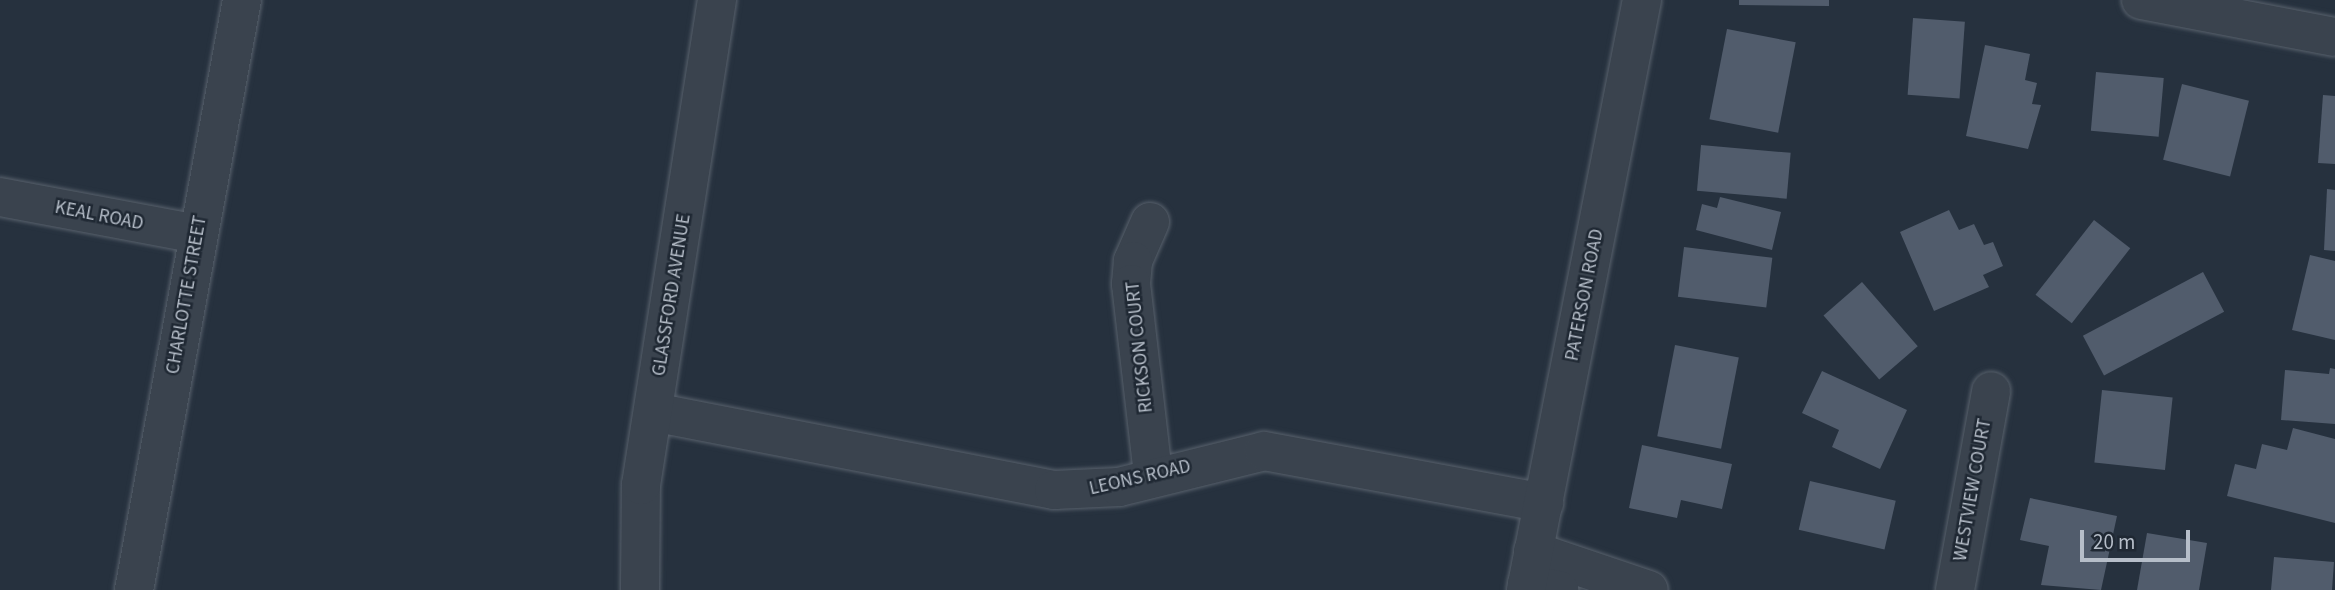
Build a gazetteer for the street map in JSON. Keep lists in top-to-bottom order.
{
  "streets": {
    "street": [
      "KEAL ROAD",
      "CHARLOTTE STREET",
      "GLASSFORD AVENUE",
      "PATERSON ROAD",
      "RICKSON COURT",
      "LEONS ROAD",
      "WESTVIEW COURT"
    ]
  },
  "crossings": [
    ["KEAL ROAD", "CHARLOTTE STREET"],
    ["GLASSFORD AVENUE", "LEONS ROAD"],
    ["PATERSON ROAD", "LEONS ROAD"],
    ["RICKSON COURT", "LEONS ROAD"]
  ],
  "scale_bar": "20 m"
}
